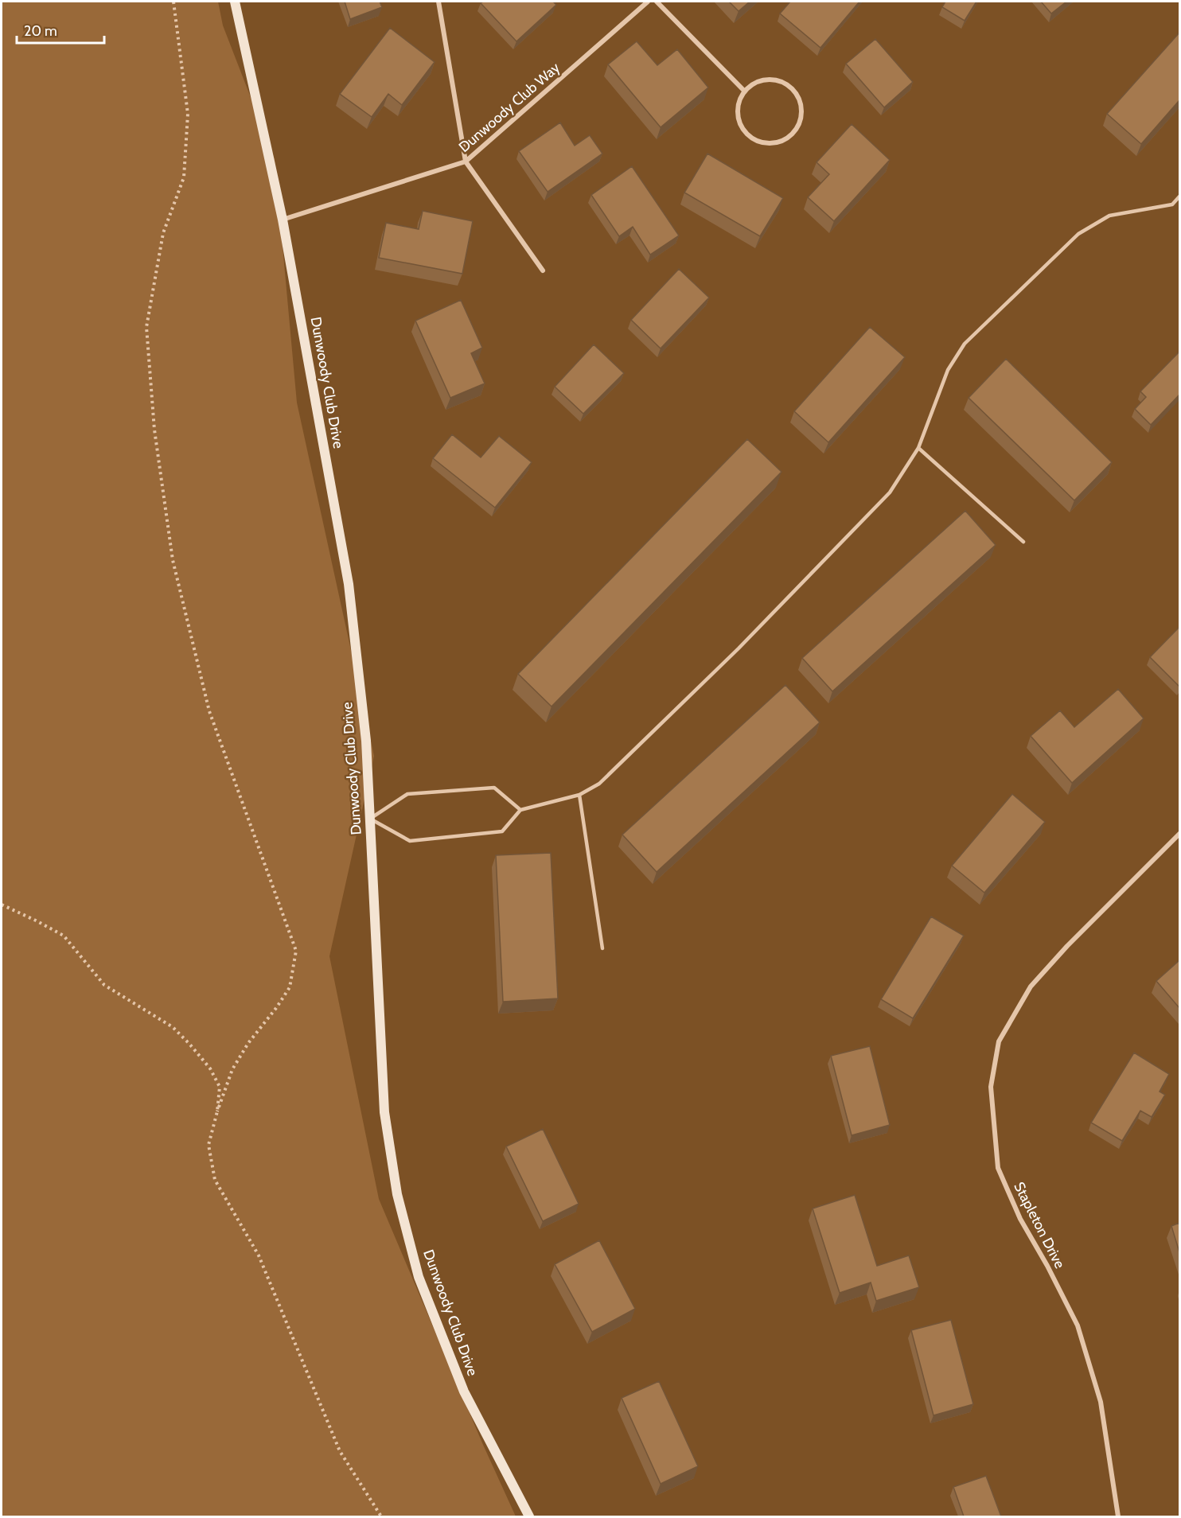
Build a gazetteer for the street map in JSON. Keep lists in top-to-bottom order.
{
  "streets": {
    "street": ["Dunwoody Club Way", "Dunwoody Club Drive", "Stapleton Drive"]
  },
  "crossings": [
    ["Dunwoody Club Way", "Dunwoody Club Drive"]
  ],
  "scale_bar": "20 m"
}
